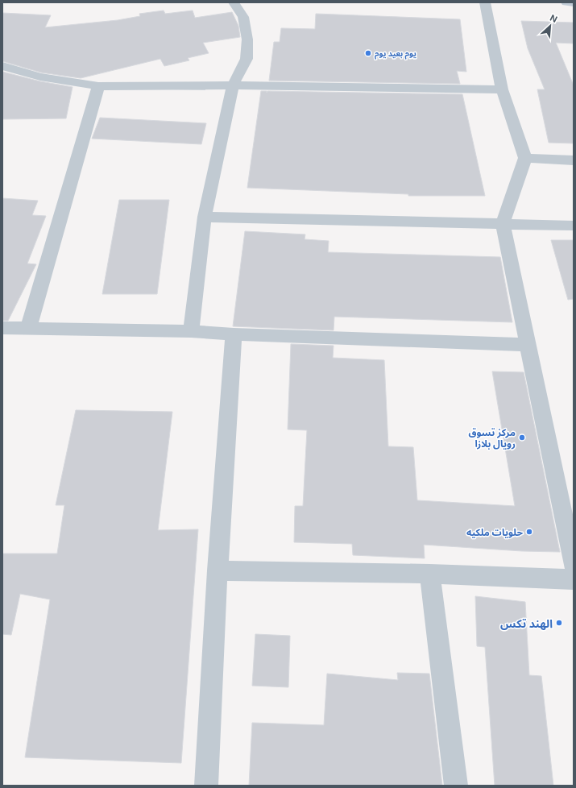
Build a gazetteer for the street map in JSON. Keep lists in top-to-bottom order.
{
  "places": [
    "يوم بعيد يوم",
    "مركز تسوق رويال بلازا",
    "حلويات ملكيه",
    "الهند تكس"
  ],
  "north": "top right"
}
